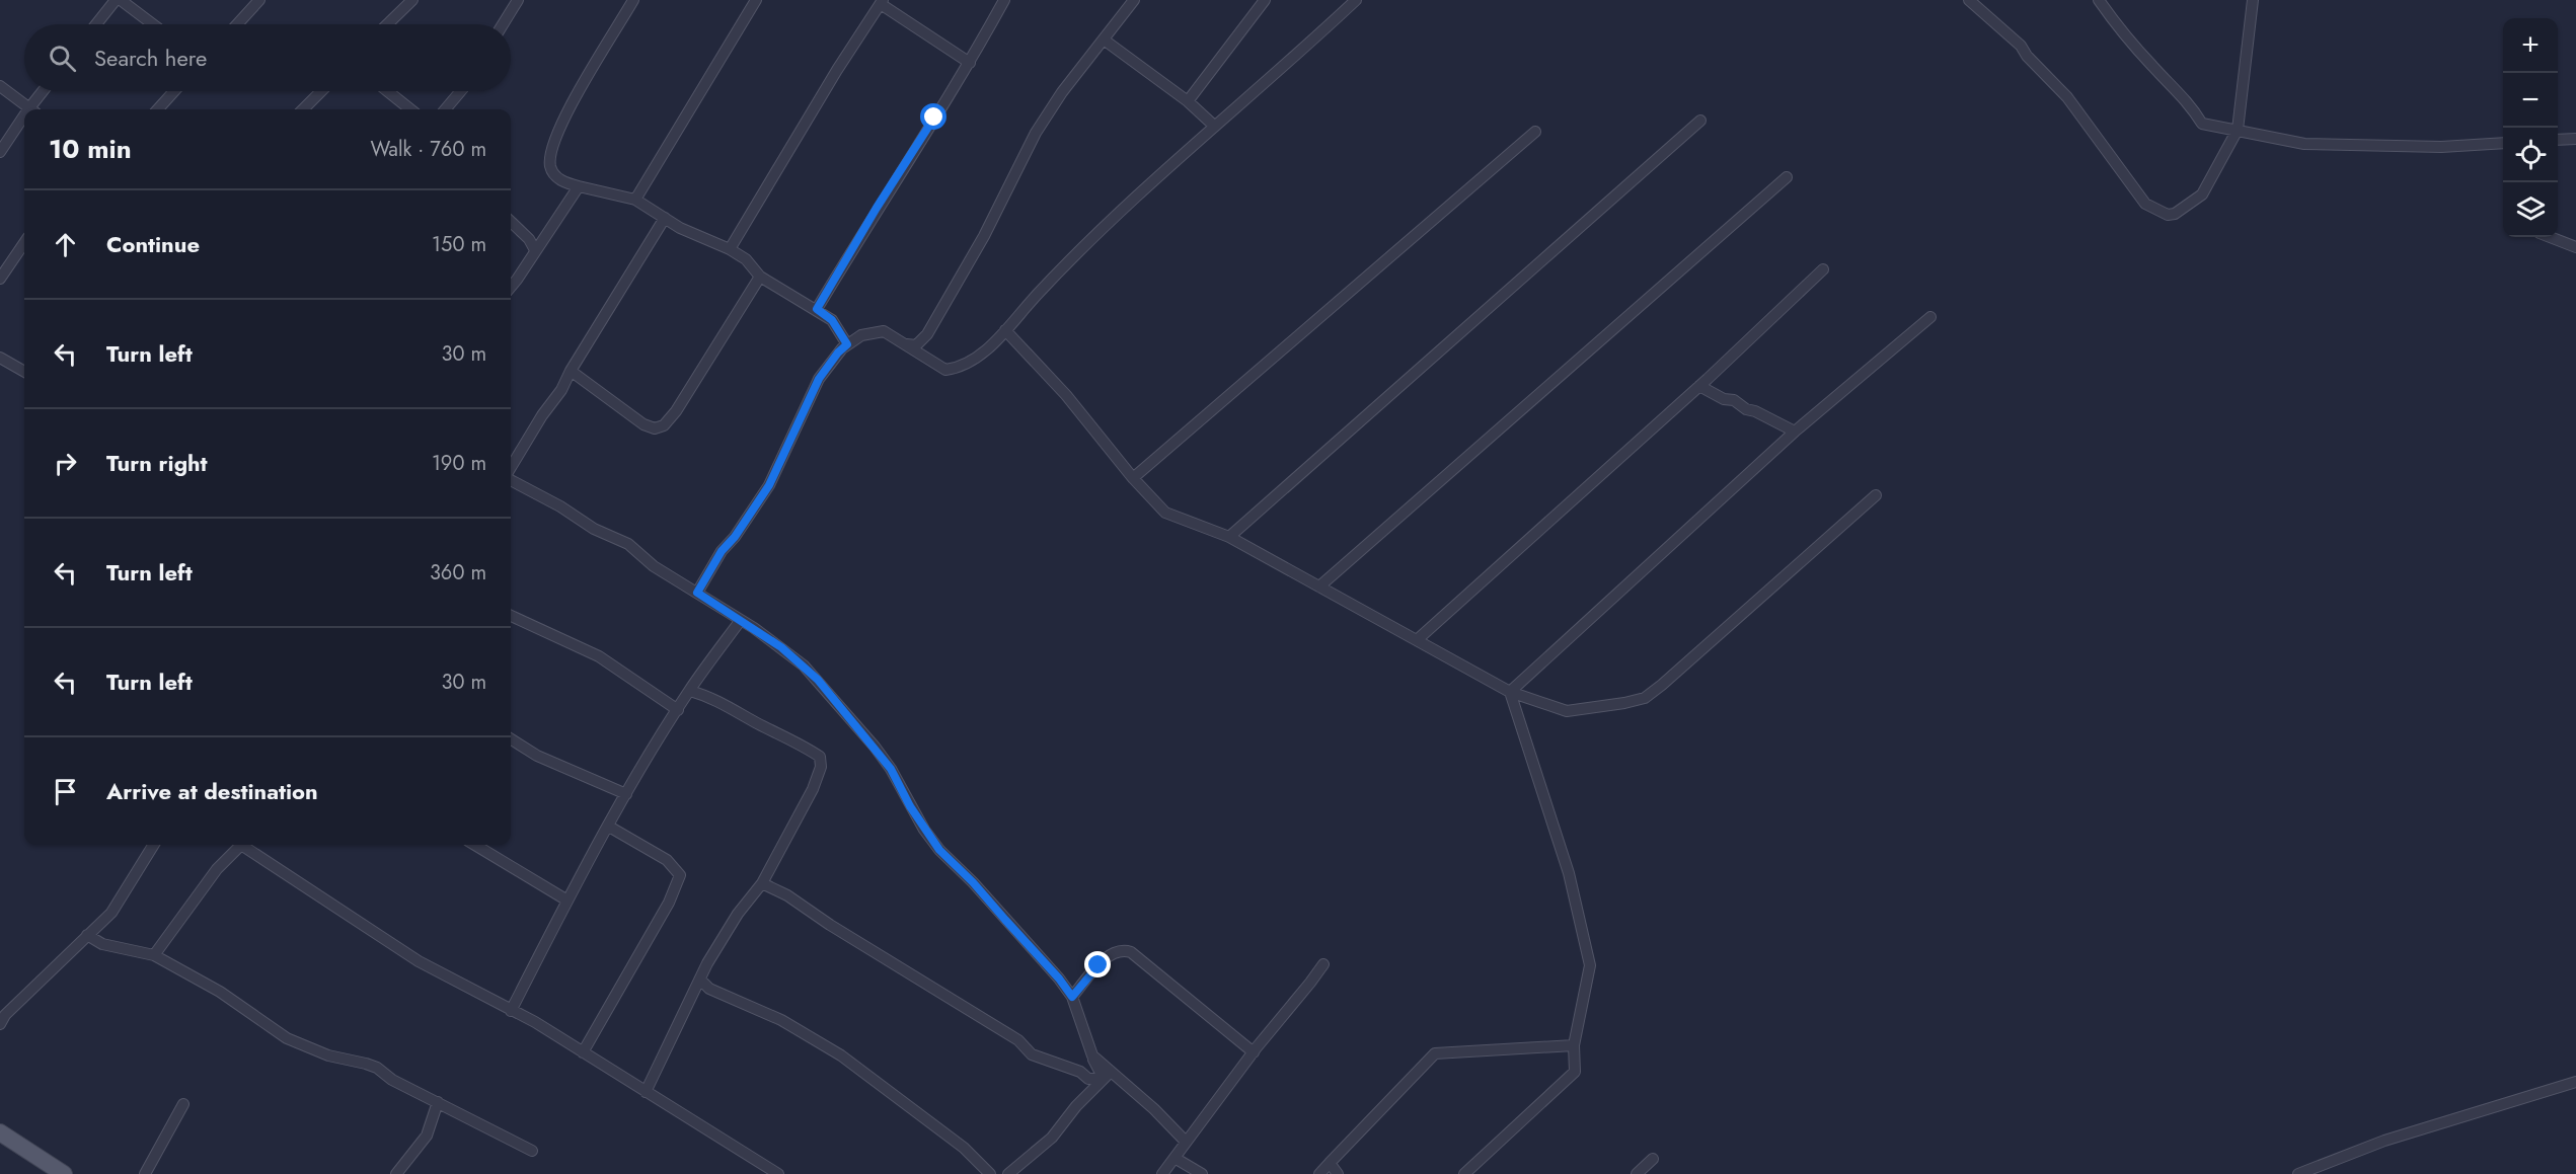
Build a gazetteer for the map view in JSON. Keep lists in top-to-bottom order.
{
  "page": {
    "map_buttons": ["+", "−"],
    "search": "Search here",
    "heading": ["10 min", "Walk · 760 m"],
    "list": [
      ["Continue", "150 m"],
      ["Turn left", "30 m"],
      ["Turn right", "190 m"],
      ["Turn left", "360 m"],
      ["Turn left", "30 m"],
      "Arrive at destination"
    ]
  }
}
